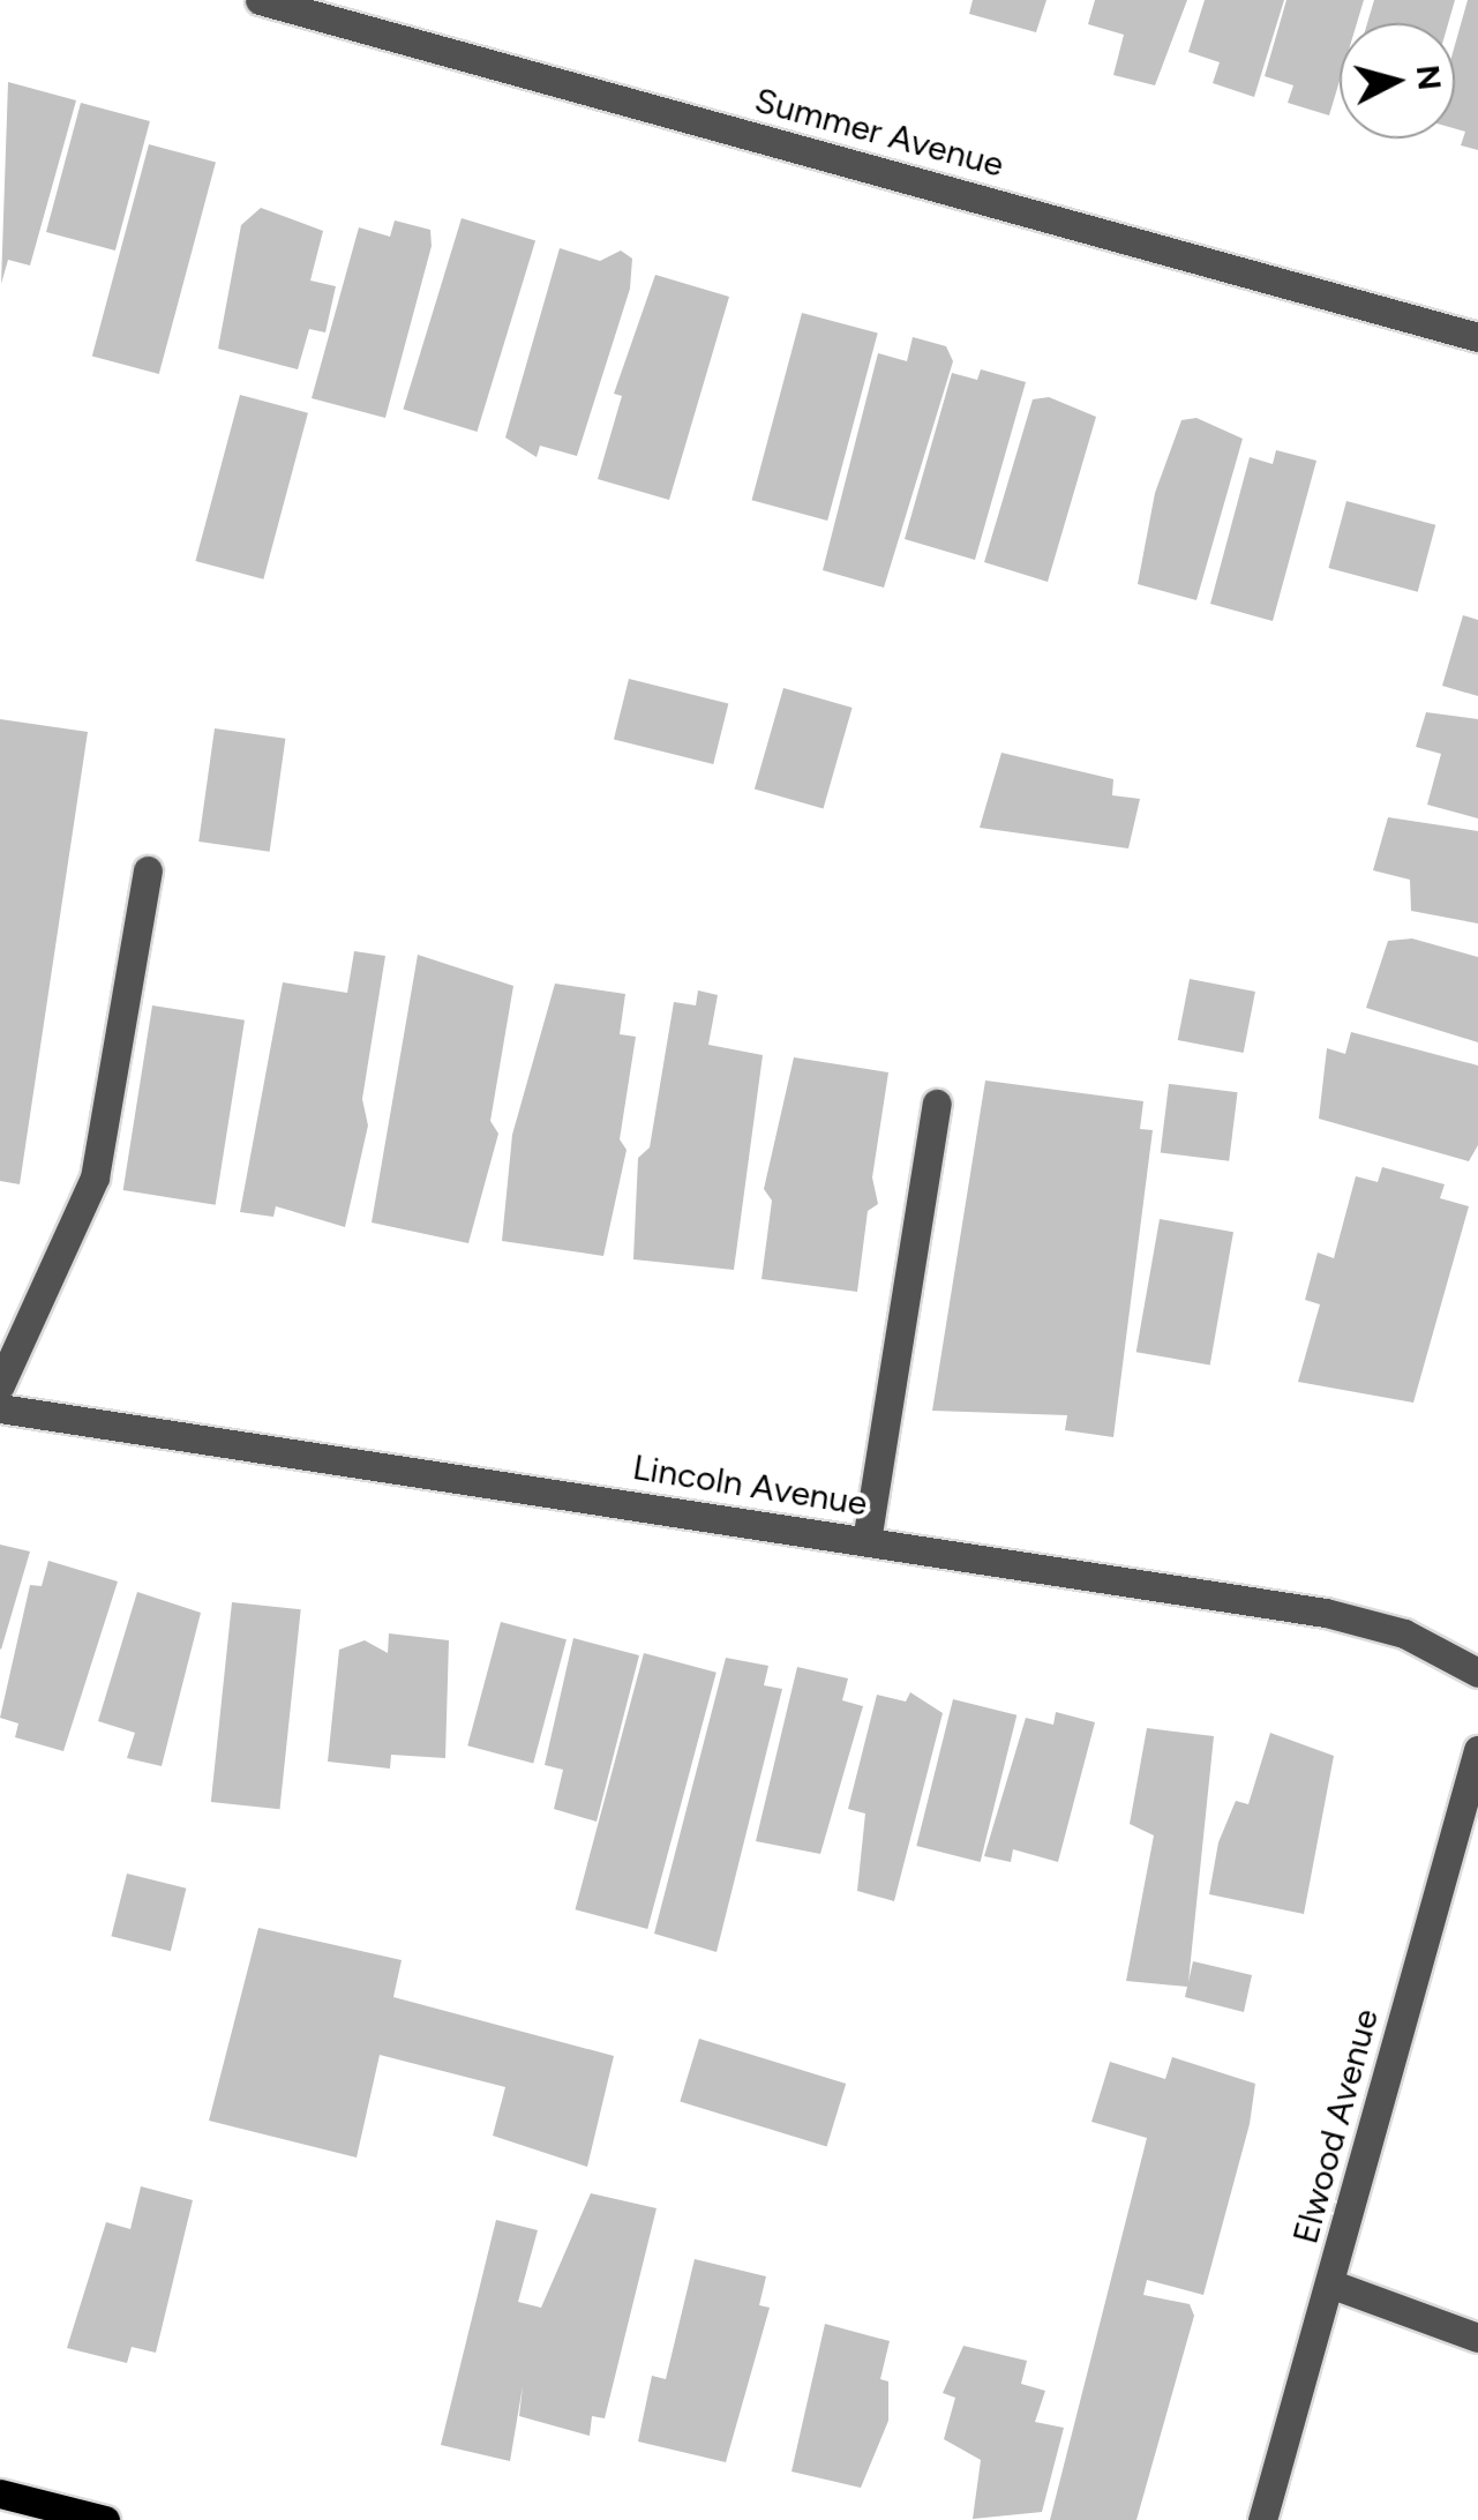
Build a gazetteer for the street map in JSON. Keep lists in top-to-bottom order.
{
  "streets": {
    "street": ["Summer Avenue", "Lincoln Avenue", "Elwood Avenue"]
  },
  "north": "right"
}
